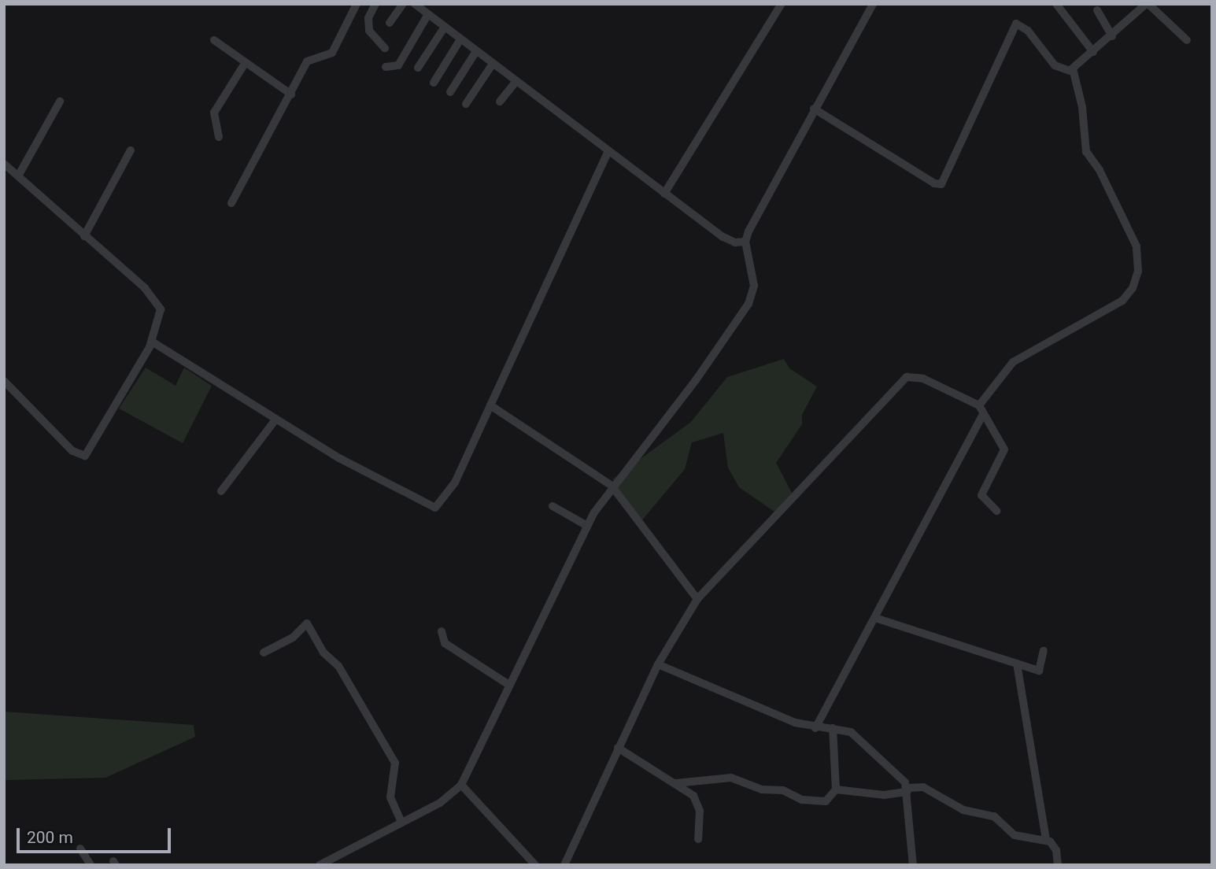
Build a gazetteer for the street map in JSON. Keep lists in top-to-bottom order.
{
  "scale_bar": "200 m"
}
